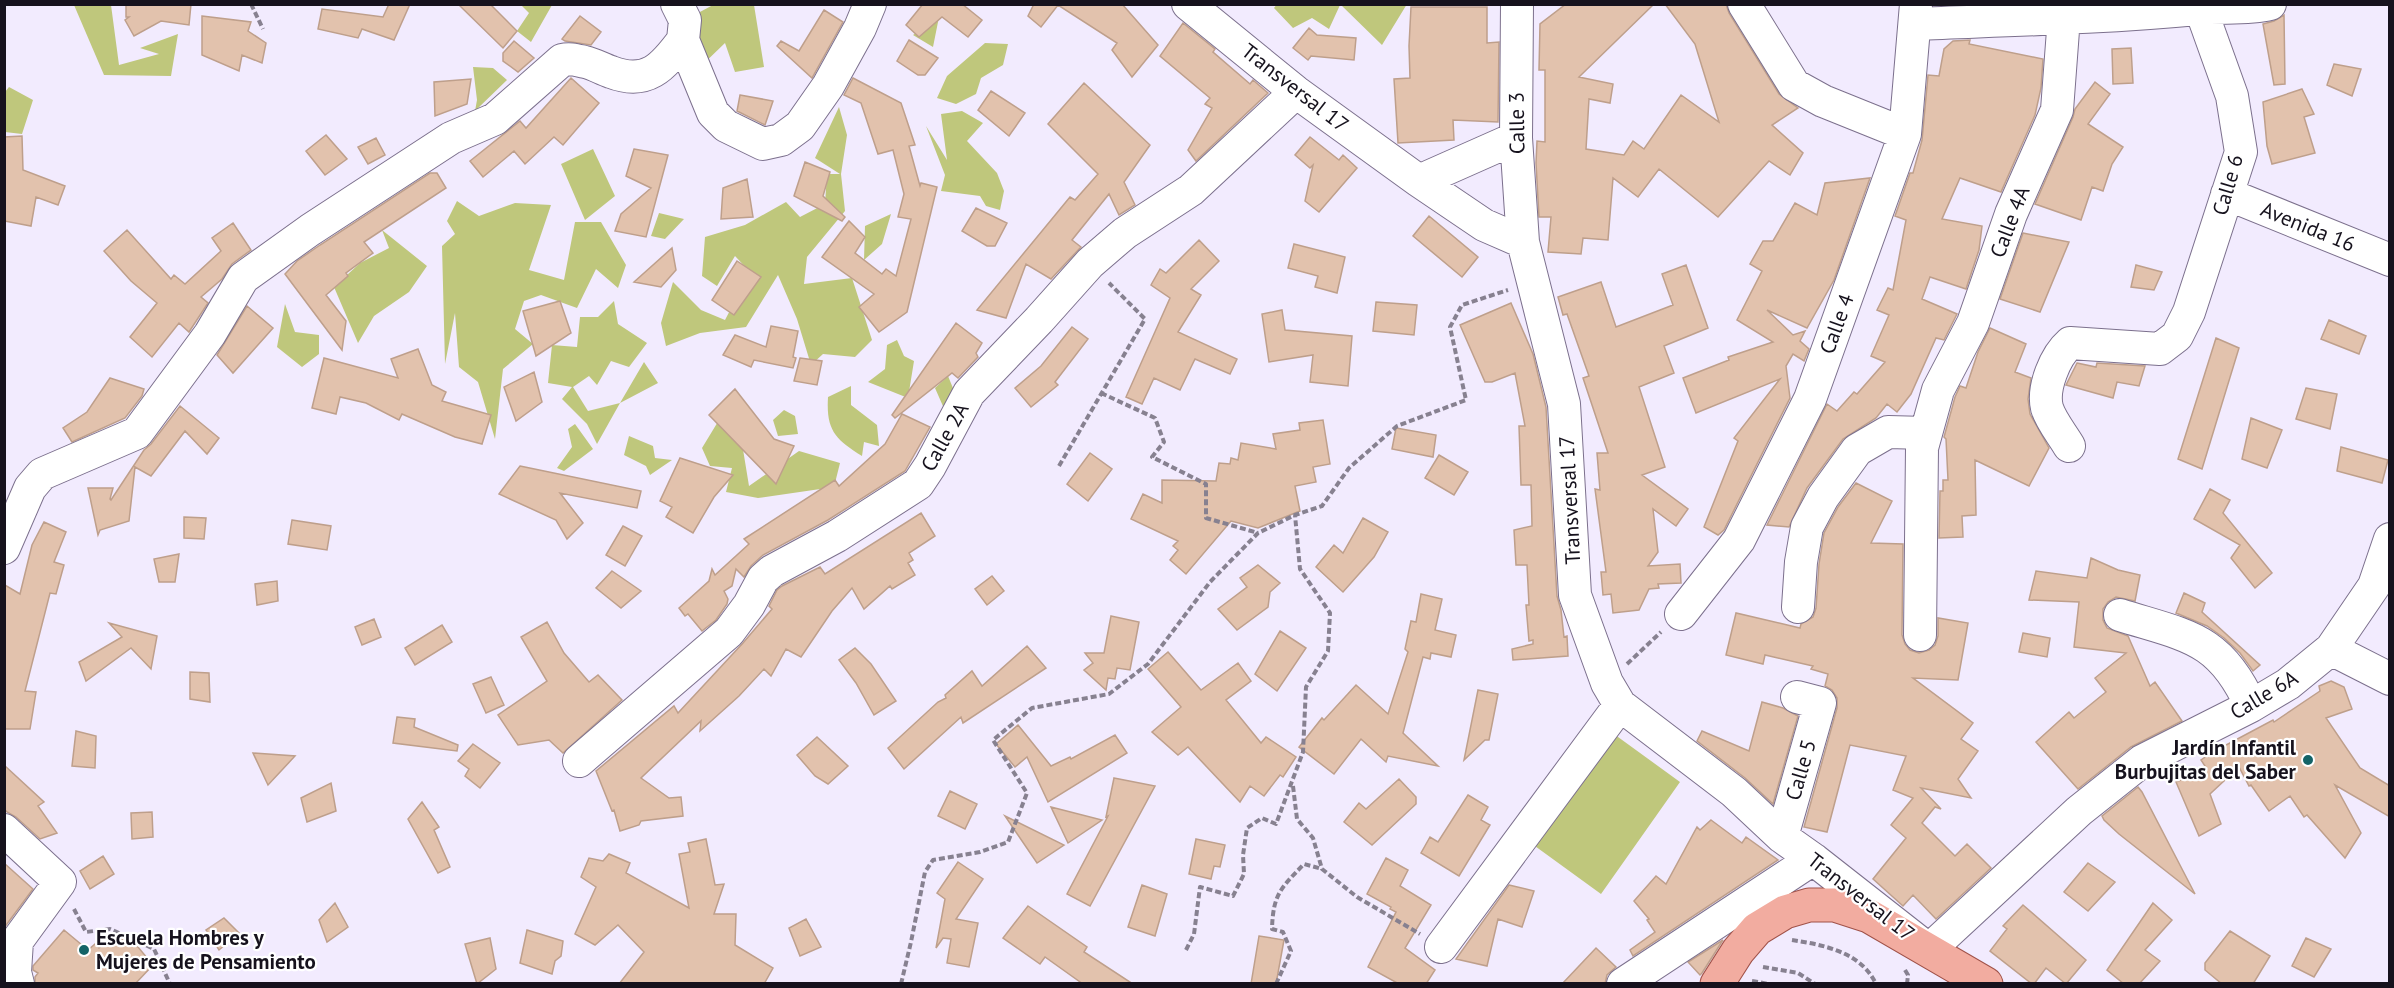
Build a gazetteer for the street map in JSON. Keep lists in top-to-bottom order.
{
  "streets": {
    "main road": ["Transversal 17"],
    "street": [
      "Calle 3",
      "Calle 6",
      "Calle 4A",
      "Avenida 16",
      "Calle 4",
      "Calle 2A",
      "Calle 6A",
      "Calle 5"
    ]
  },
  "crossings": [
    ["Transversal 17", "Calle 3"],
    ["Transversal 17", "Calle 2A"],
    ["Transversal 17", "Calle 6A"],
    ["Transversal 17", "Calle 5"],
    ["Calle 6", "Avenida 16"]
  ],
  "places": ["Jardín Infantil Burbujitas del Saber", "Escuela Hombres y Mujeres de Pensamiento"]
}
